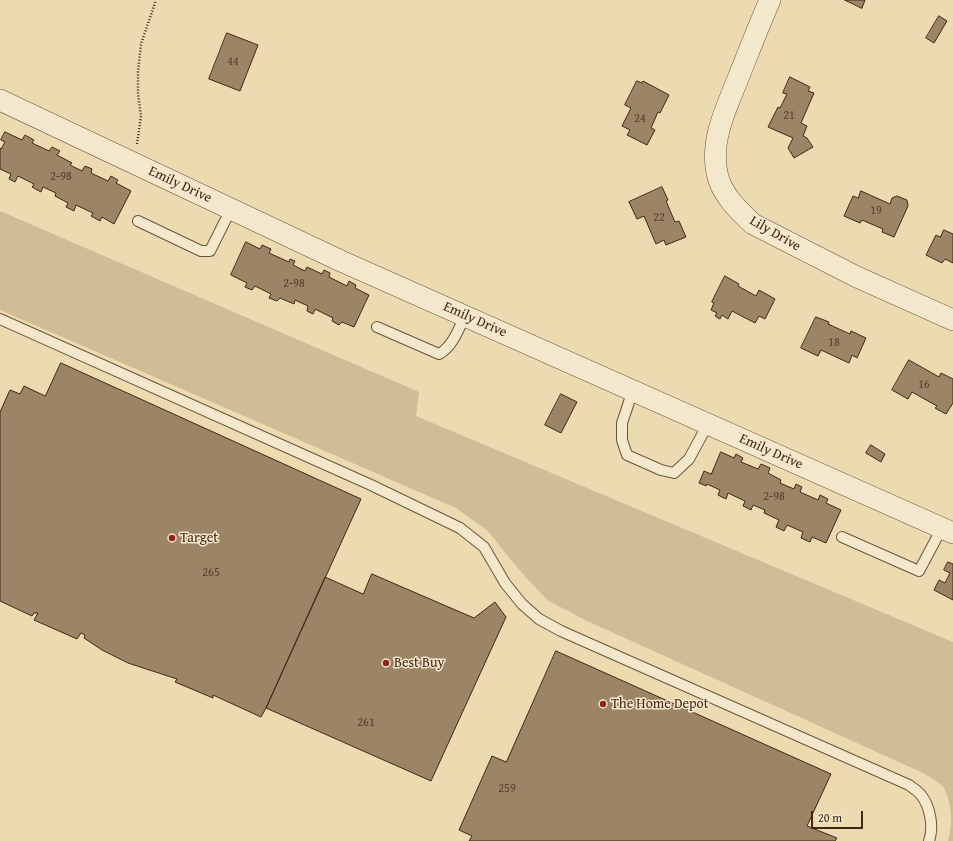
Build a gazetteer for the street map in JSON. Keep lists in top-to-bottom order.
{
  "streets": {
    "street": ["Emily Drive", "Lily Drive"]
  },
  "places": ["Target", "Best Buy", "The Home Depot"],
  "house_numbers": [
    "44",
    "21",
    "24",
    "2-98",
    "19",
    "22",
    "2-98",
    "18",
    "16",
    "2-98",
    "265",
    "261",
    "259"
  ],
  "scale_bar": "20 m"
}
